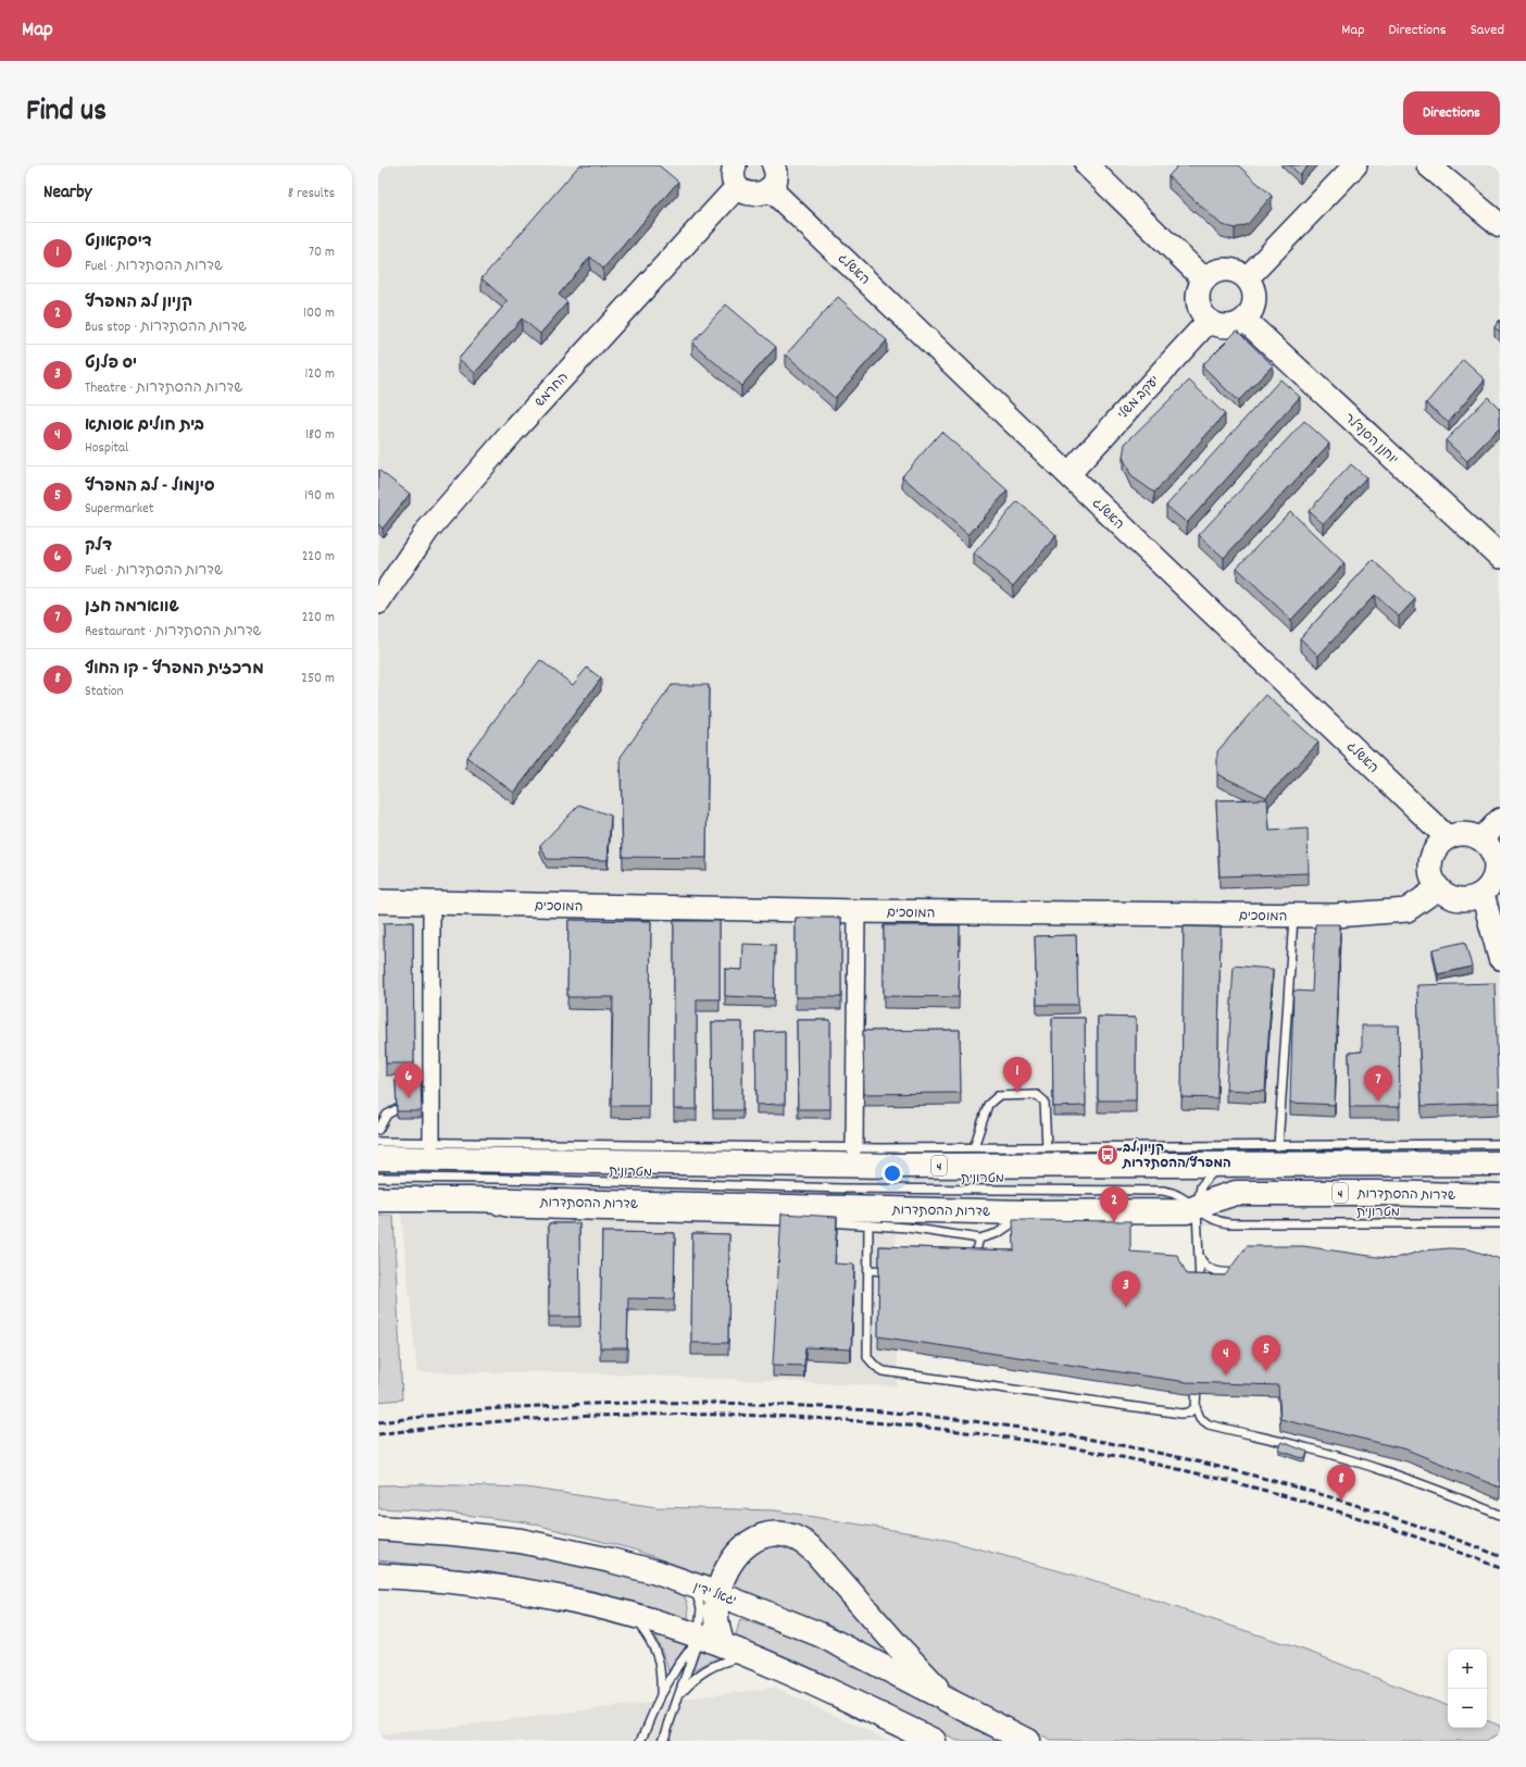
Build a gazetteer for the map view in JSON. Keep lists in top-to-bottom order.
{
  "streets": {
    "highway": ["4", "שדרות ההסתדרות", "יגאל ידין"],
    "street": [
      "האשלג",
      "החרמש",
      "יעקב משלי",
      "יוחנן הסנדלר",
      "המוסכים"
    ],
    "lane": ["מטרונית"]
  },
  "crossings": [
    ["האשלג", "יעקב משלי"],
    ["האשלג", "המוסכים"],
    ["יעקב משלי", "יוחנן הסנדלר"],
    ["מטרונית", "שדרות ההסתדרות"]
  ],
  "places": {
    "bus stop": ["קניון לב המפרץ/ההסתדרות"]
  },
  "page": {
    "header": "Map",
    "nav": ["Map", "Directions", "Saved"],
    "title": "Find us",
    "buttons": "Directions",
    "heading": ["Nearby", "8 results"],
    "list": [
      {
        "mark": "1",
        "name": "דיסקאונט",
        "note": "Fuel · שדרות ההסתדרות",
        "value": "70 m"
      },
      {
        "mark": "2",
        "name": "קניון לב המפרץ",
        "note": "Bus stop · שדרות ההסתדרות",
        "value": "100 m"
      },
      {
        "mark": "3",
        "name": "יס פלנט",
        "note": "Theatre · שדרות ההסתדרות",
        "value": "120 m"
      },
      {
        "mark": "4",
        "name": "בית חולים אסותא",
        "note": "Hospital",
        "value": "180 m"
      },
      {
        "mark": "5",
        "name": "סינמול - לב המפרץ",
        "note": "Supermarket",
        "value": "190 m"
      },
      {
        "mark": "6",
        "name": "דלק",
        "note": "Fuel · שדרות ההסתדרות",
        "value": "220 m"
      },
      {
        "mark": "7",
        "name": "שווארמה חזן",
        "note": "Restaurant · שדרות ההסתדרות",
        "value": "220 m"
      },
      {
        "mark": "8",
        "name": "מרכזית המפרץ - קו החוף",
        "note": "Station",
        "value": "250 m"
      }
    ],
    "pins": [
      "1",
      "6",
      "7",
      "2",
      "3",
      "5",
      "4",
      "8"
    ],
    "map_buttons": ["+", "−"]
  }
}
